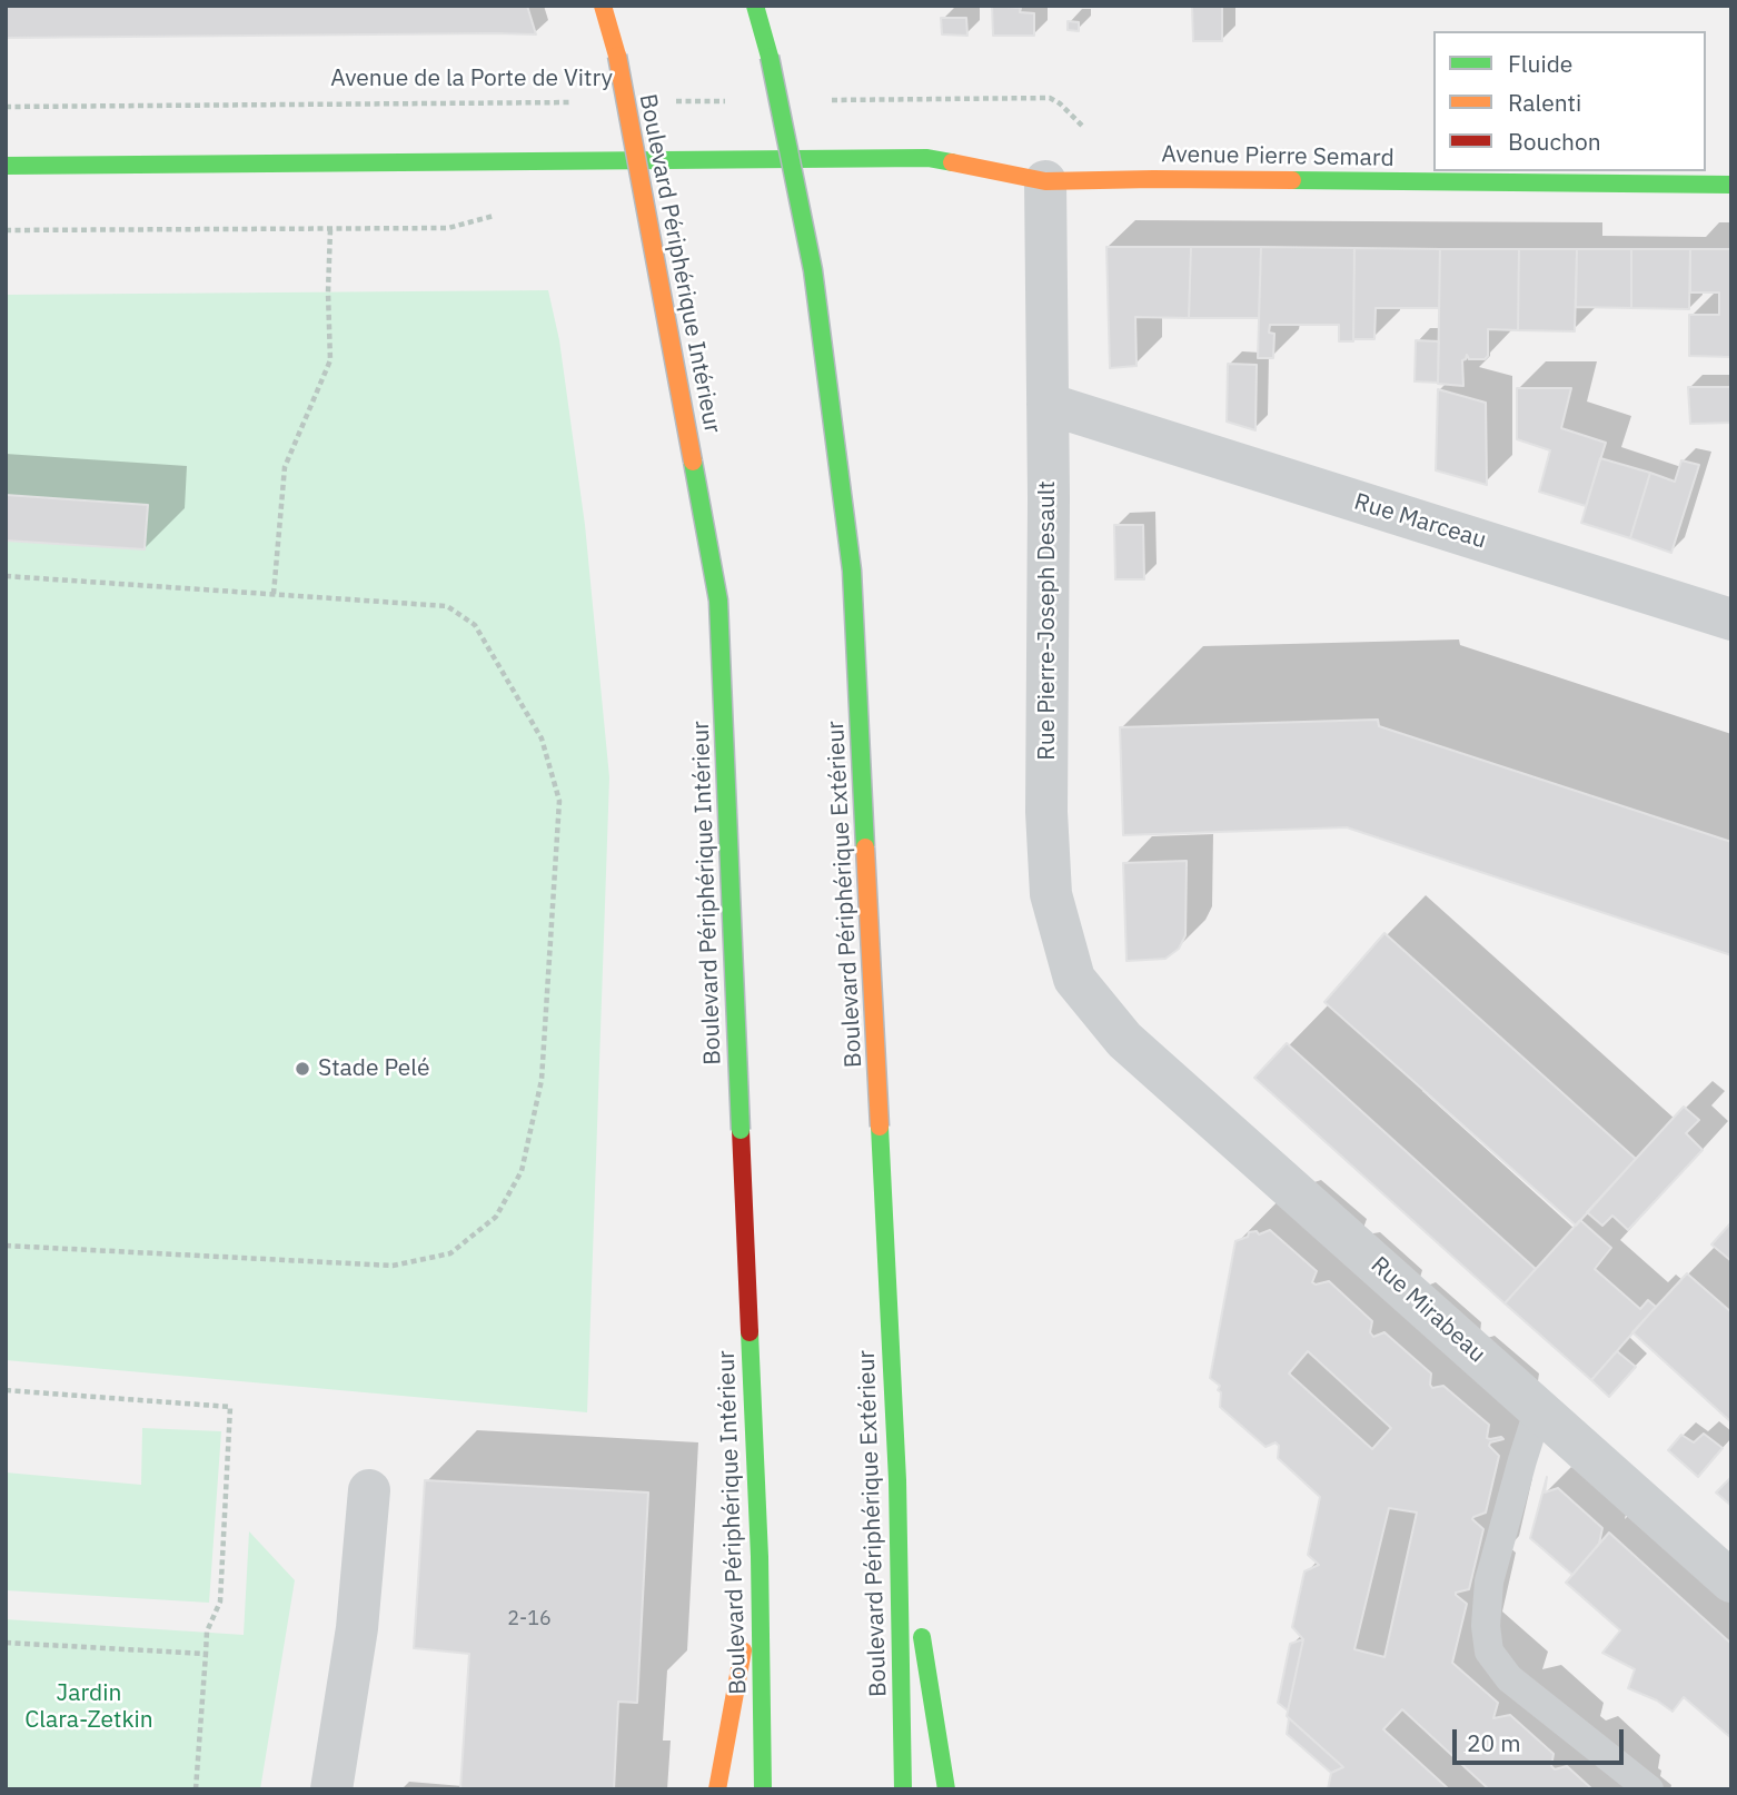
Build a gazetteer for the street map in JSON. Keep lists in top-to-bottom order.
{
  "streets": {
    "main road": ["Avenue Pierre Semard", "Boulevard Périphérique Intérieur", "Boulevard Périphérique Extérieur"],
    "street": ["Rue Marceau", "Rue Pierre-Joseph Desault", "Rue Mirabeau"],
    "path": ["Avenue de la Porte de Vitry"]
  },
  "crossings": [
    ["Avenue Pierre Semard", "Rue Pierre-Joseph Desault"],
    ["Rue Marceau", "Rue Pierre-Joseph Desault"],
    ["Rue Pierre-Joseph Desault", "Rue Mirabeau"]
  ],
  "parks": ["Jardin Clara-Zetkin"],
  "places": ["Stade Pelé"],
  "house_numbers": ["2-16"],
  "legend": ["Fluide", "Ralenti", "Bouchon"],
  "scale_bar": "20 m"
}
